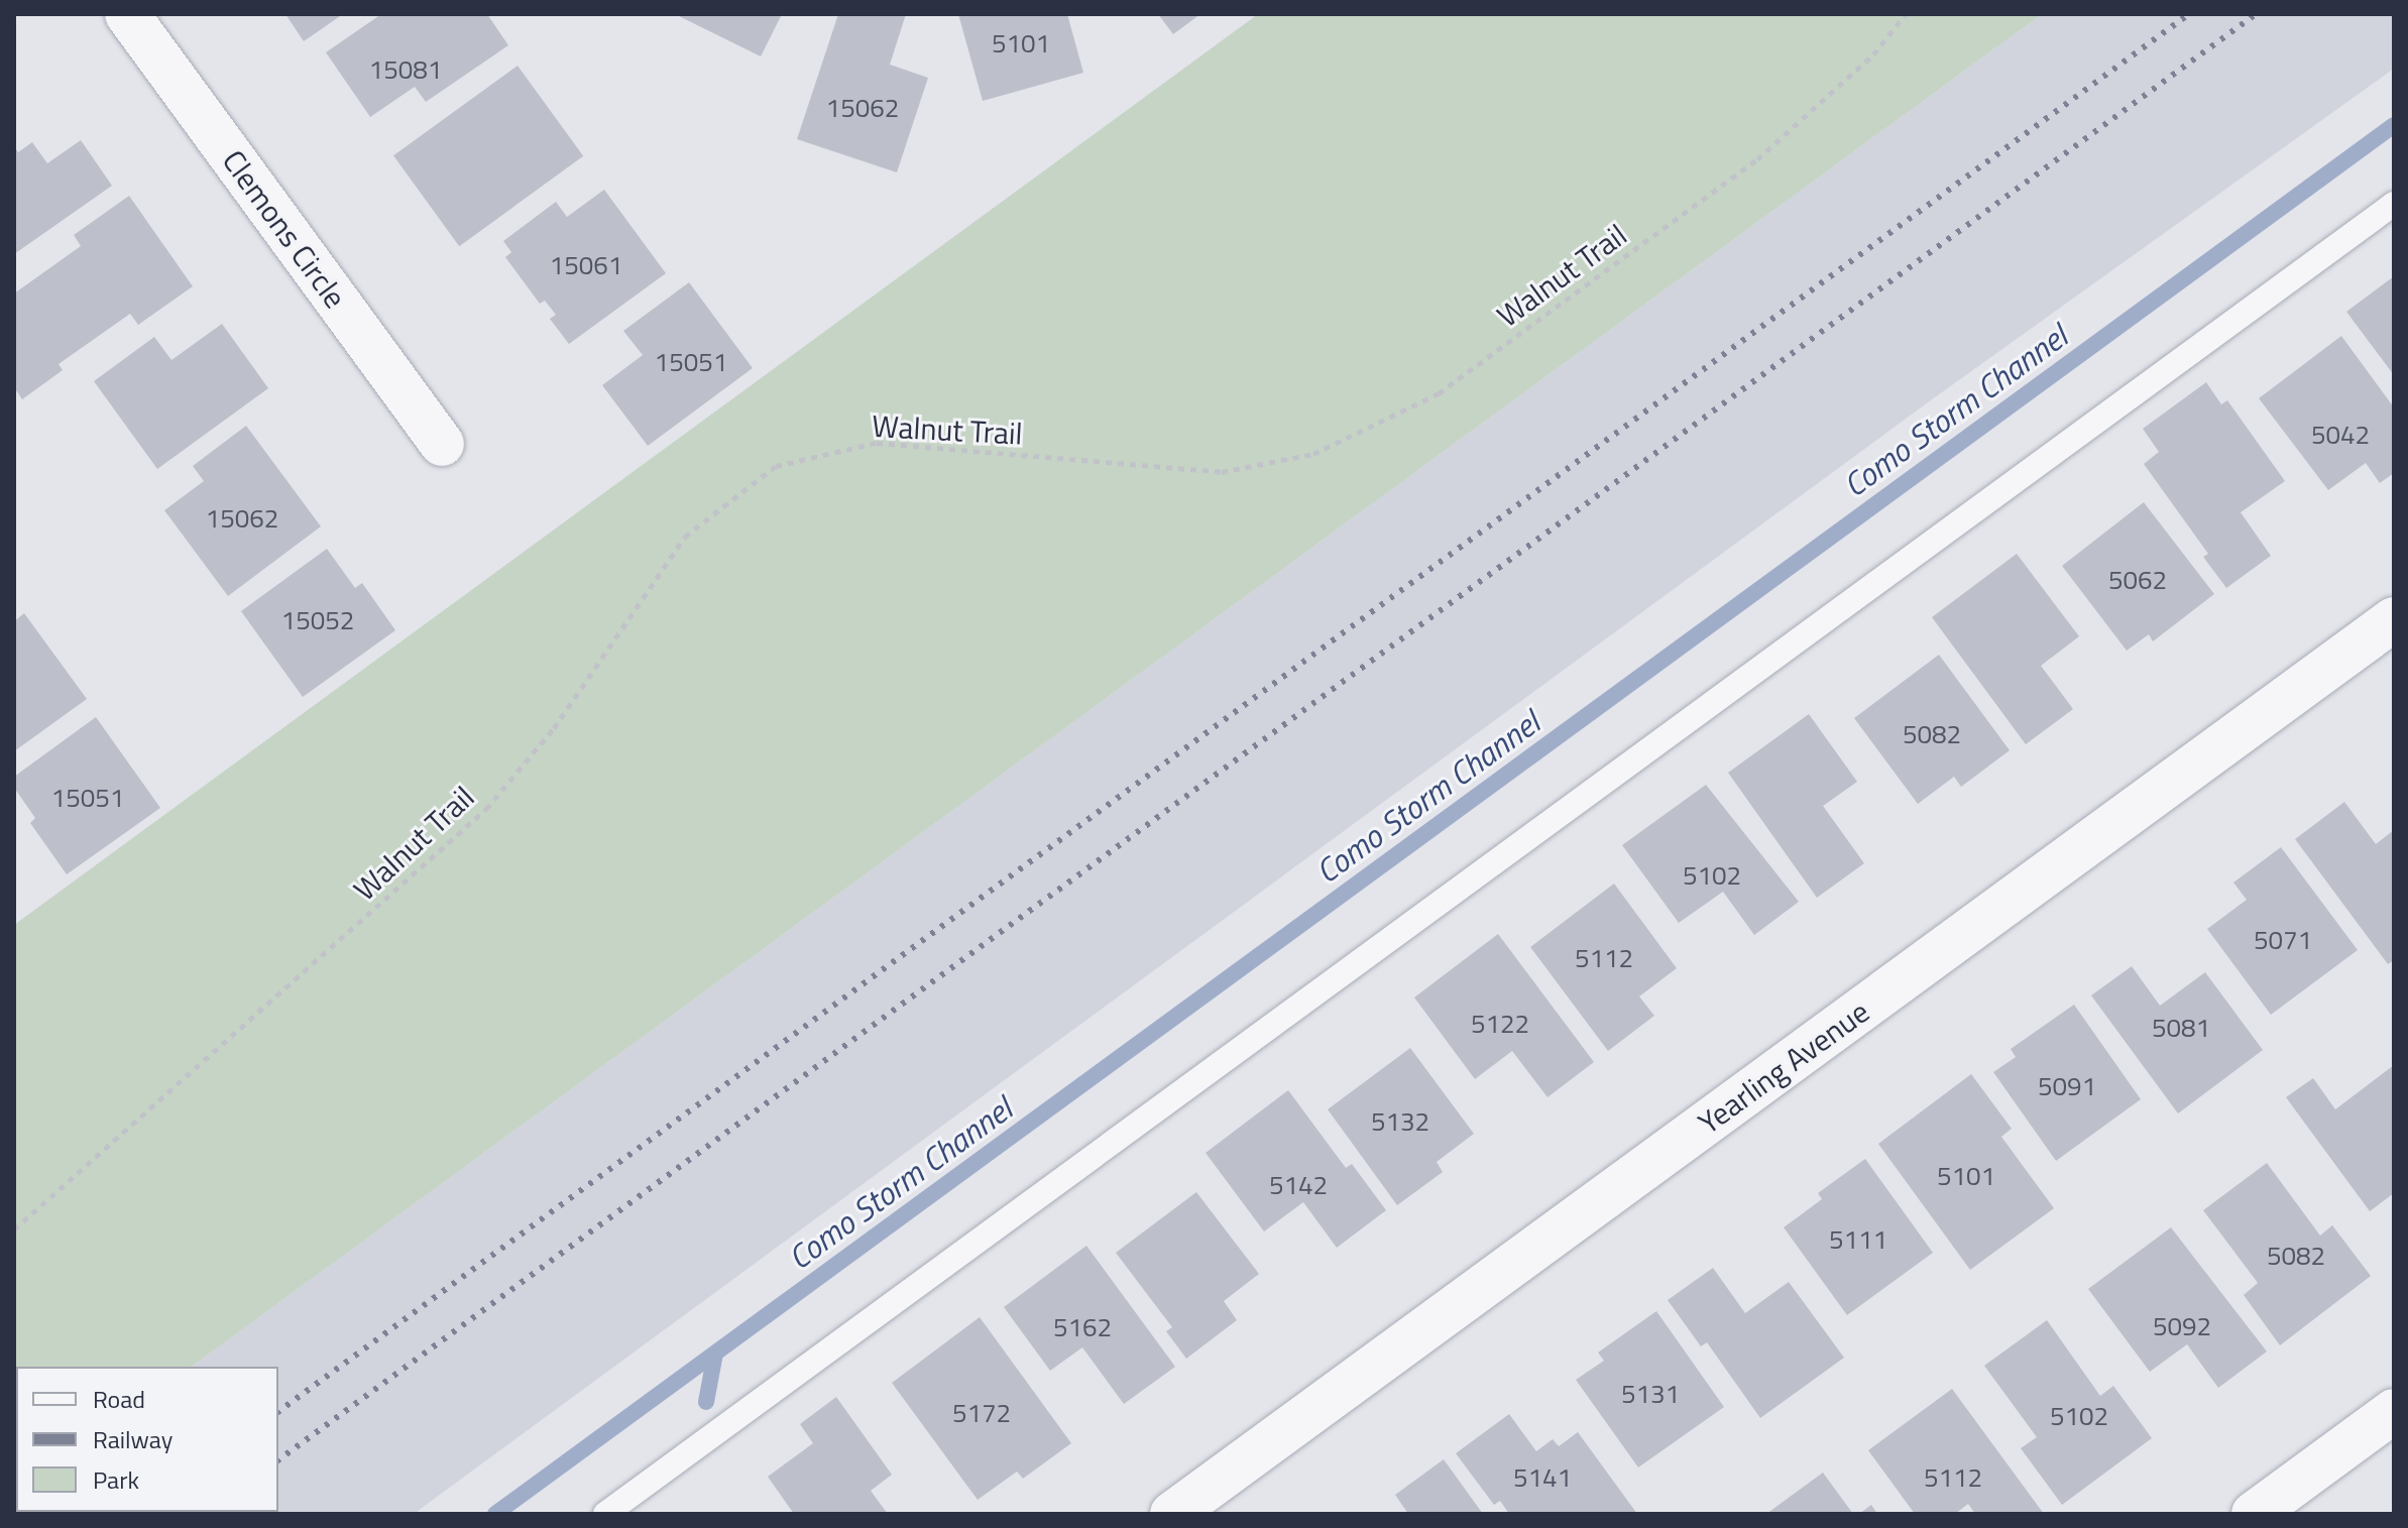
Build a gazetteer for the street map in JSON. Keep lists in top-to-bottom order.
{
  "streets": {
    "street": ["Clemons Circle", "Yearling Avenue"],
    "path": ["Walnut Trail"]
  },
  "water": ["Como Storm Channel"],
  "house_numbers": [
    "5101",
    "15081",
    "15062",
    "15061",
    "15051",
    "5042",
    "15062",
    "5062",
    "15052",
    "5082",
    "15051",
    "5102",
    "5071",
    "5112",
    "5122",
    "5081",
    "5091",
    "5132",
    "5101",
    "5142",
    "5111",
    "5082",
    "5092",
    "5162",
    "5131",
    "5172",
    "5102",
    "5141",
    "5112"
  ],
  "legend": ["Road", "Railway", "Park"]
}
